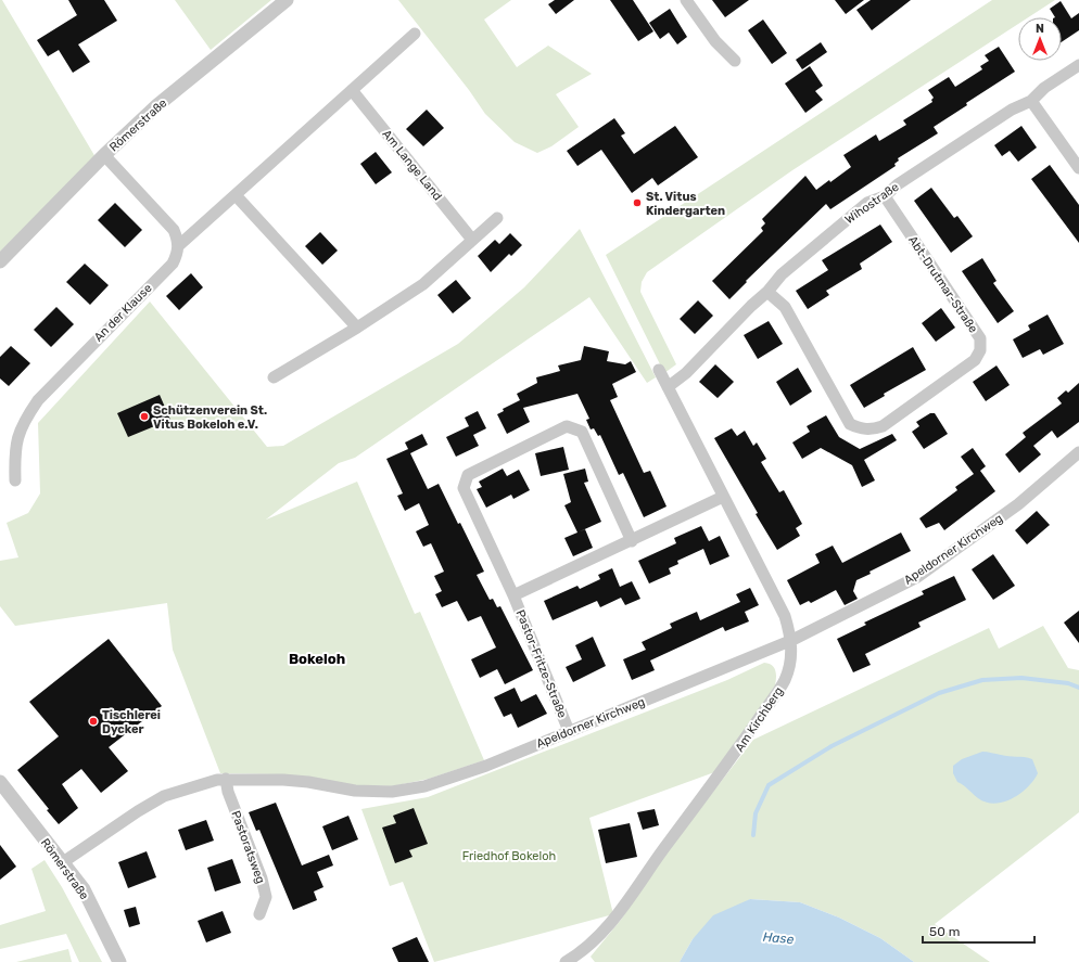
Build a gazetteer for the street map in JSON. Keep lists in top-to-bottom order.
{
  "streets": {
    "street": [
      "Römerstraße",
      "Am Lange Land",
      "Wihostraße",
      "Abt-Drutmar-Straße",
      "An der Klause",
      "Apeldorner Kirchweg",
      "Pastor-Fritze-Straße",
      "Am Kirchberg",
      "Pastoratsweg"
    ]
  },
  "crossings": [
    ["Römerstraße", "Apeldorner Kirchweg"],
    ["Wihostraße", "Abt-Drutmar-Straße"],
    ["Wihostraße", "Am Kirchberg"],
    ["Apeldorner Kirchweg", "Pastor-Fritze-Straße"],
    ["Apeldorner Kirchweg", "Am Kirchberg"],
    ["Apeldorner Kirchweg", "Pastoratsweg"],
    ["Pastor-Fritze-Straße", "Am Kirchberg"]
  ],
  "districts": ["Bokeloh"],
  "water": ["Hase"],
  "parks": ["Friedhof Bokeloh"],
  "places": ["St. Vitus Kindergarten", "Schützenverein St. Vitus Bokeloh e.V.", "Tischlerei Dycker"],
  "scale_bar": "50 m",
  "north": "top"
}
